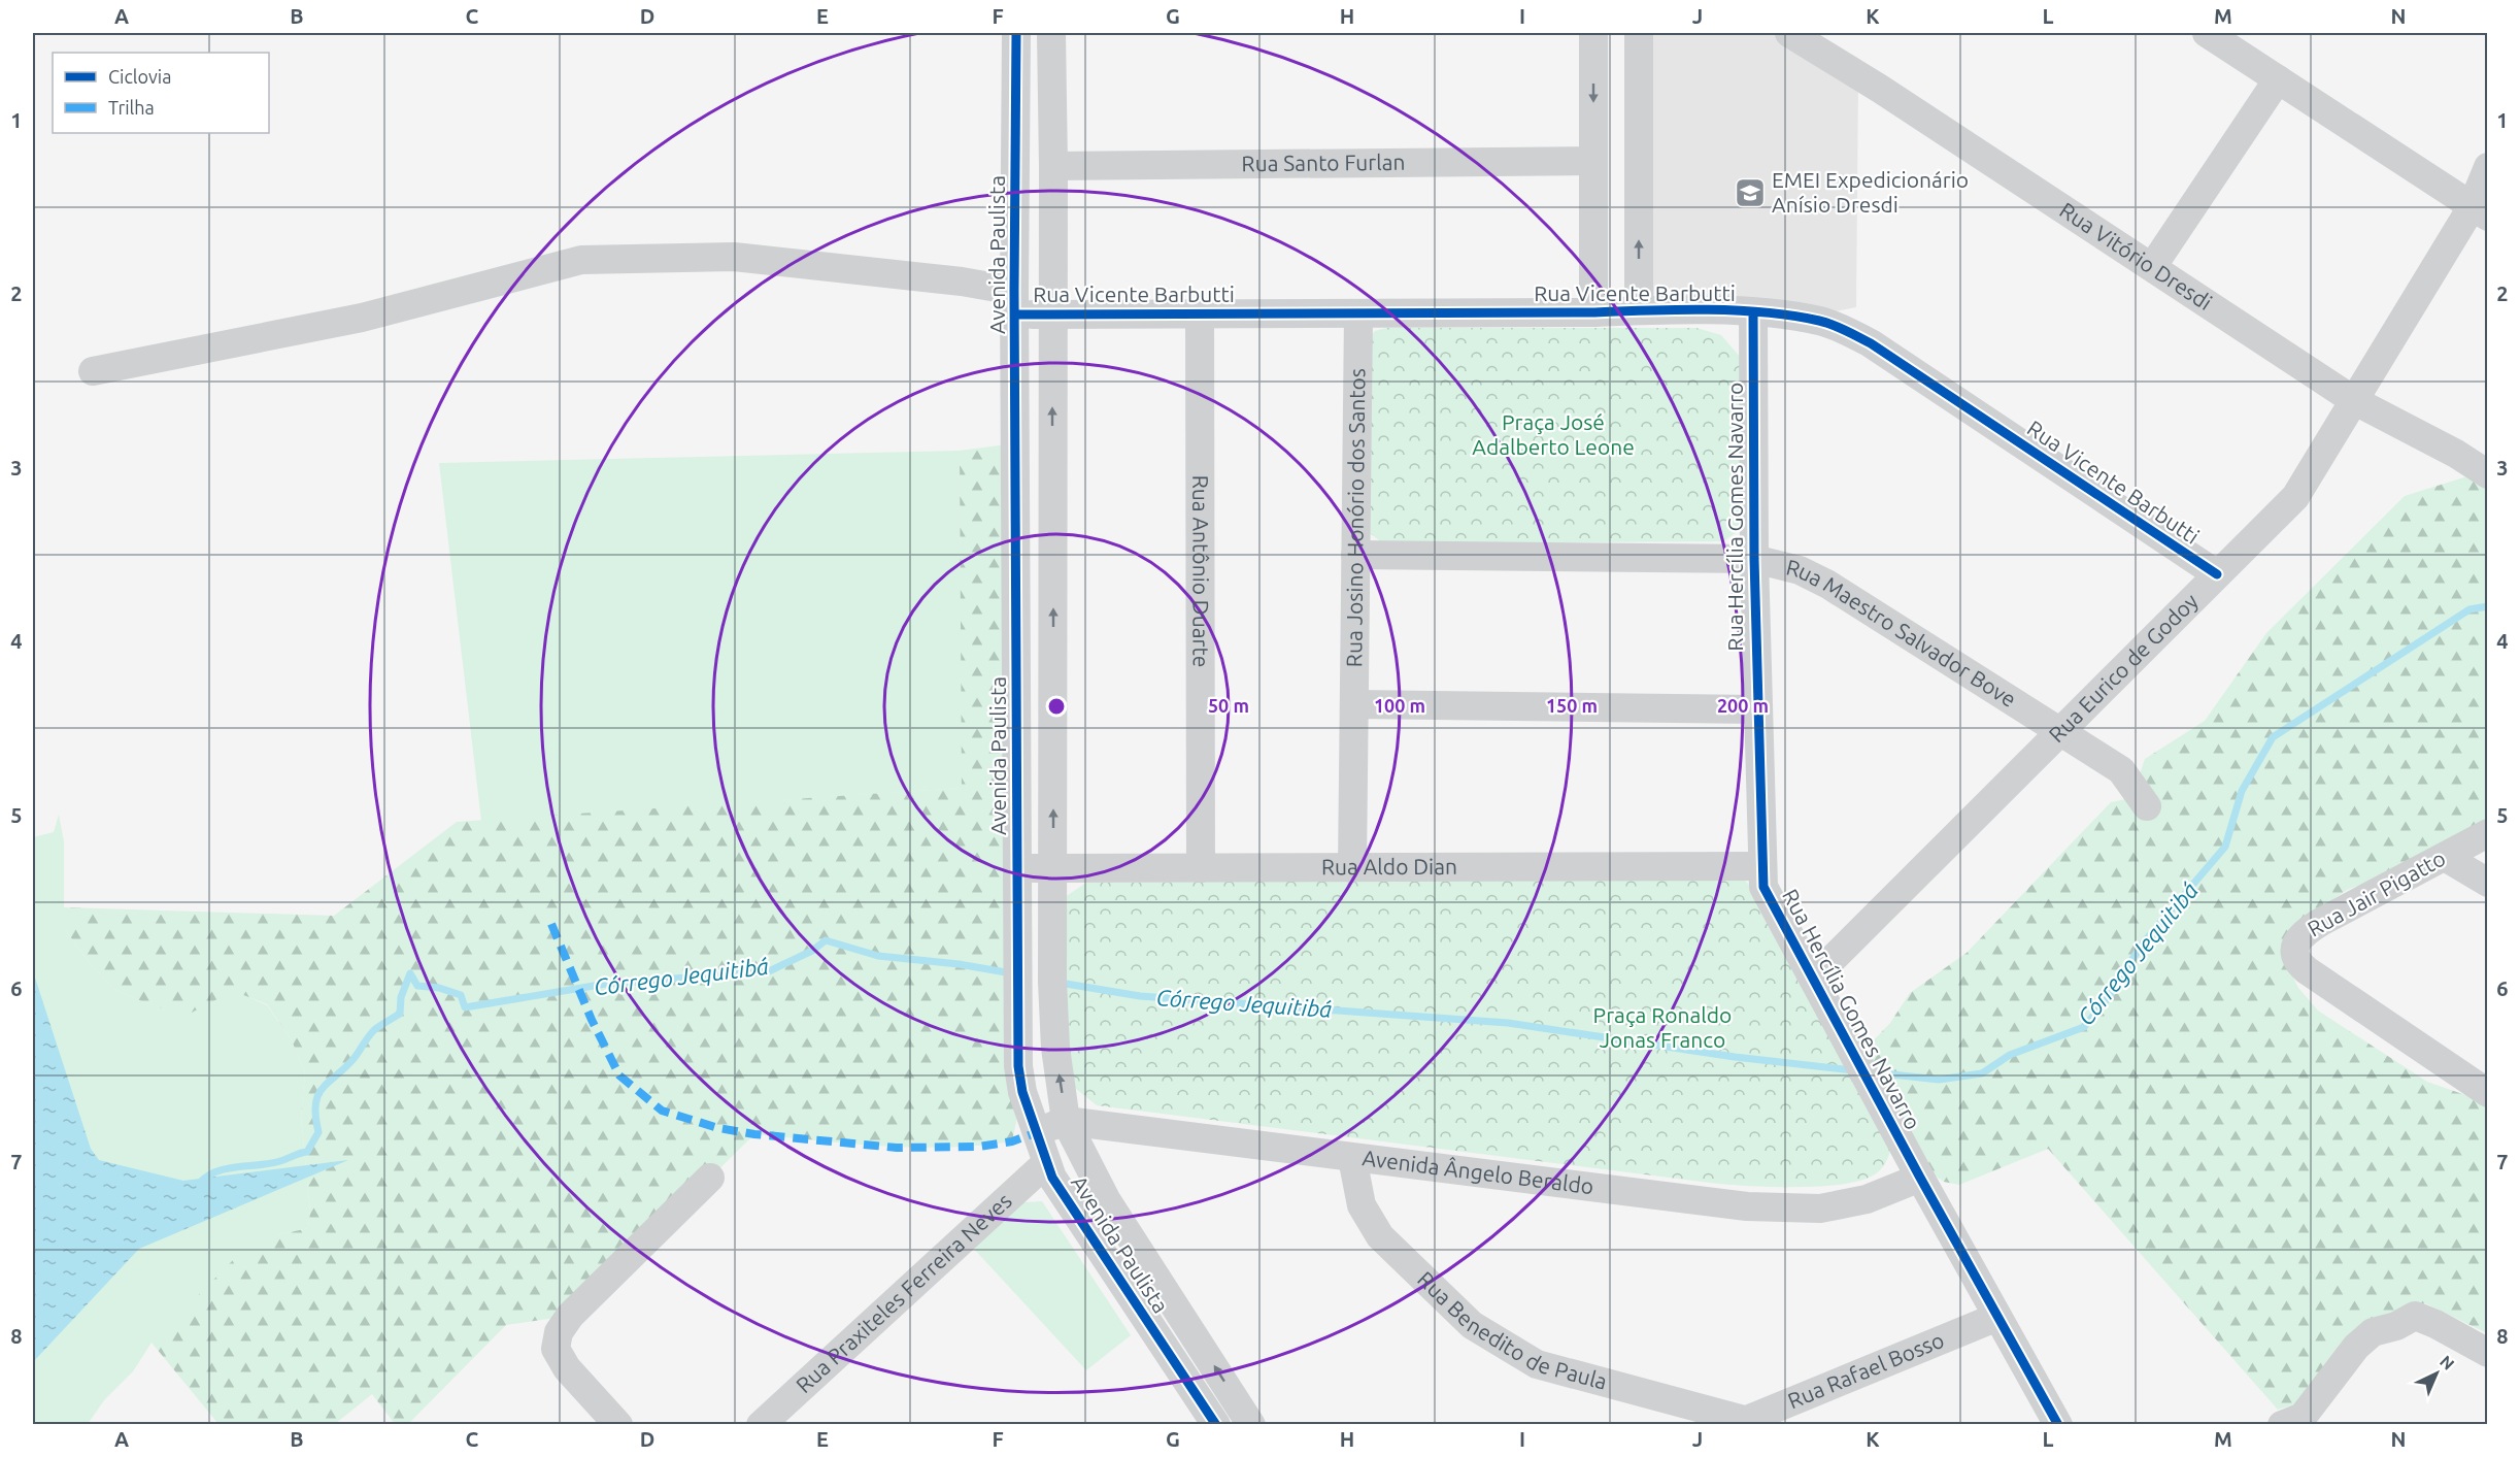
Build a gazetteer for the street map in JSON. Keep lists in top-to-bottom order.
{
  "streets": {
    "street": [
      "Rua Santo Furlan",
      "Avenida Paulista",
      "Rua Vitório Dresdi",
      "Rua Vicente Barbutti",
      "Rua Josino Honório dos Santos",
      "Rua Hercília Gomes Navarro",
      "Rua Antônio Duarte",
      "Rua Maestro Salvador Bove",
      "Rua Eurico de Godoy",
      "Rua Aldo Dian",
      "Rua Jair Pigatto",
      "Avenida Ângelo Beraldo",
      "Rua Praxiteles Ferreira Neves",
      "Rua Benedito de Paula",
      "Rua Rafael Bosso"
    ]
  },
  "crossings": [
    ["Rua Santo Furlan", "Avenida Paulista"],
    ["Avenida Paulista", "Rua Vicente Barbutti"],
    ["Avenida Paulista", "Rua Aldo Dian"],
    ["Avenida Paulista", "Avenida Ângelo Beraldo"],
    ["Avenida Paulista", "Rua Praxiteles Ferreira Neves"],
    ["Rua Vitório Dresdi", "Rua Eurico de Godoy"],
    ["Rua Vicente Barbutti", "Rua Josino Honório dos Santos"],
    ["Rua Vicente Barbutti", "Rua Hercília Gomes Navarro"],
    ["Rua Vicente Barbutti", "Rua Antônio Duarte"],
    ["Rua Vicente Barbutti", "Rua Eurico de Godoy"],
    ["Rua Josino Honório dos Santos", "Rua Maestro Salvador Bove"],
    ["Rua Josino Honório dos Santos", "Rua Aldo Dian"],
    ["Rua Hercília Gomes Navarro", "Rua Maestro Salvador Bove"],
    ["Rua Hercília Gomes Navarro", "Rua Eurico de Godoy"],
    ["Rua Hercília Gomes Navarro", "Rua Aldo Dian"],
    ["Rua Hercília Gomes Navarro", "Avenida Ângelo Beraldo"],
    ["Rua Hercília Gomes Navarro", "Rua Rafael Bosso"],
    ["Rua Antônio Duarte", "Rua Aldo Dian"],
    ["Rua Maestro Salvador Bove", "Rua Eurico de Godoy"],
    ["Avenida Ângelo Beraldo", "Rua Benedito de Paula"],
    ["Rua Benedito de Paula", "Rua Rafael Bosso"]
  ],
  "water": ["Córrego Jequitibá"],
  "parks": ["Praça José Adalberto Leone", "Praça Ronaldo Jonas Franco"],
  "places": {
    "school or university": ["EMEI Expedicionário Anísio Dresdi"]
  },
  "legend": ["Ciclovia", "Trilha"],
  "north": "top right",
  "grid": {
    "columns": [
      "A",
      "B",
      "C",
      "D",
      "E",
      "F",
      "G",
      "H",
      "I",
      "J",
      "K",
      "L",
      "M",
      "N"
    ],
    "rows": [
      "1",
      "2",
      "3",
      "4",
      "5",
      "6",
      "7",
      "8"
    ]
  },
  "rings": [
    "50 m",
    "100 m",
    "150 m",
    "200 m"
  ]
}
